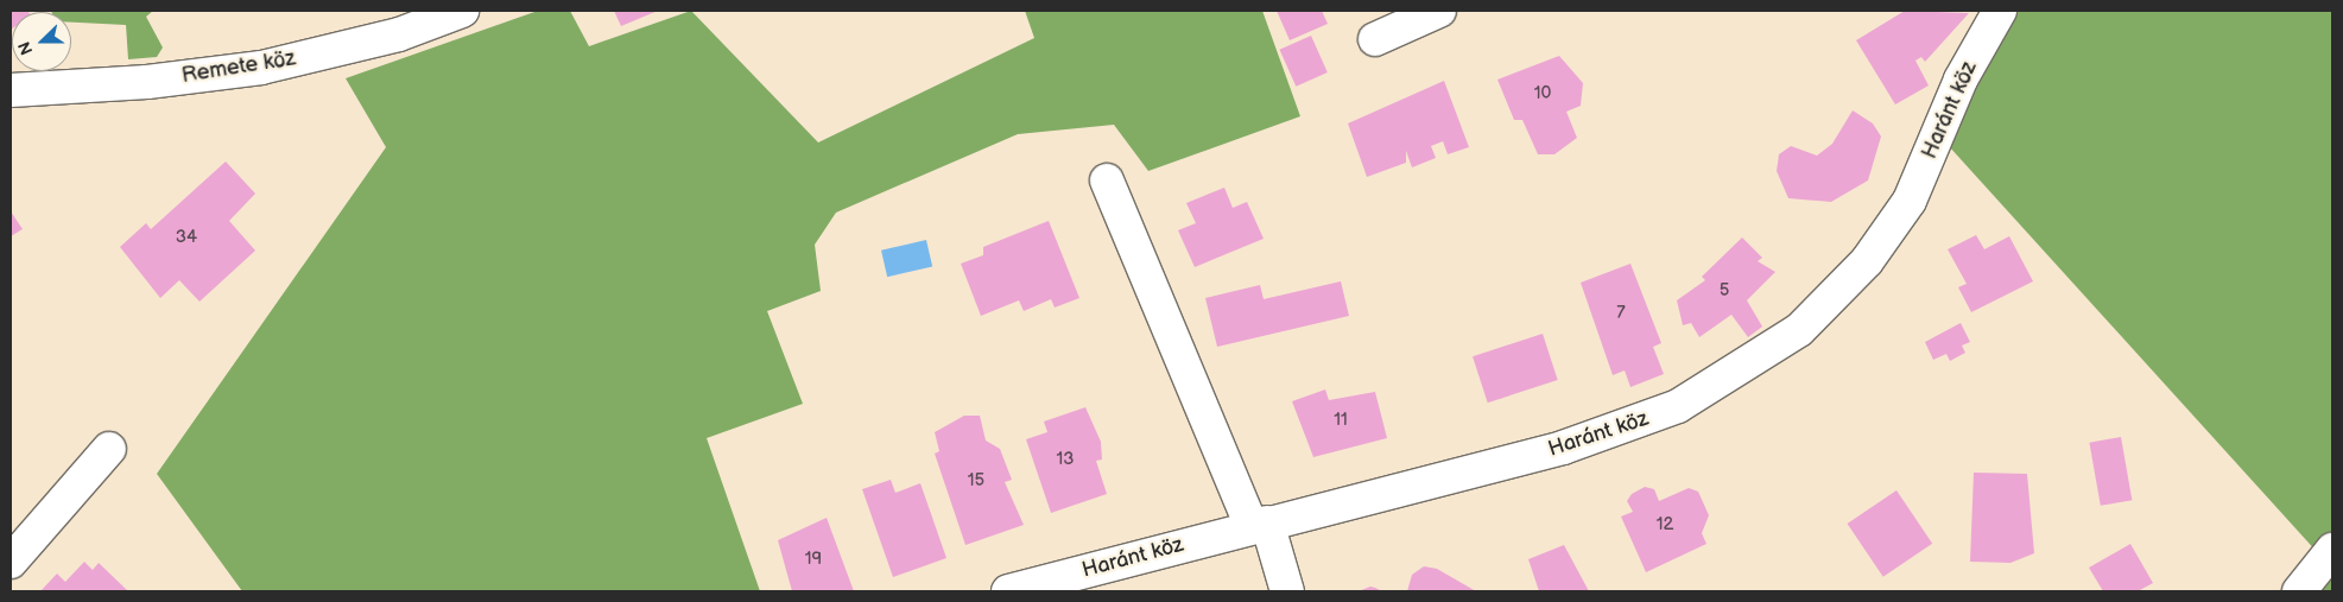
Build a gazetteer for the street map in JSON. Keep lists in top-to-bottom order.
{
  "streets": {
    "street": ["Remete köz", "Haránt köz"]
  },
  "house_numbers": [
    "10",
    "34",
    "5",
    "7",
    "11",
    "13",
    "15",
    "12",
    "19"
  ],
  "north": "left"
}
